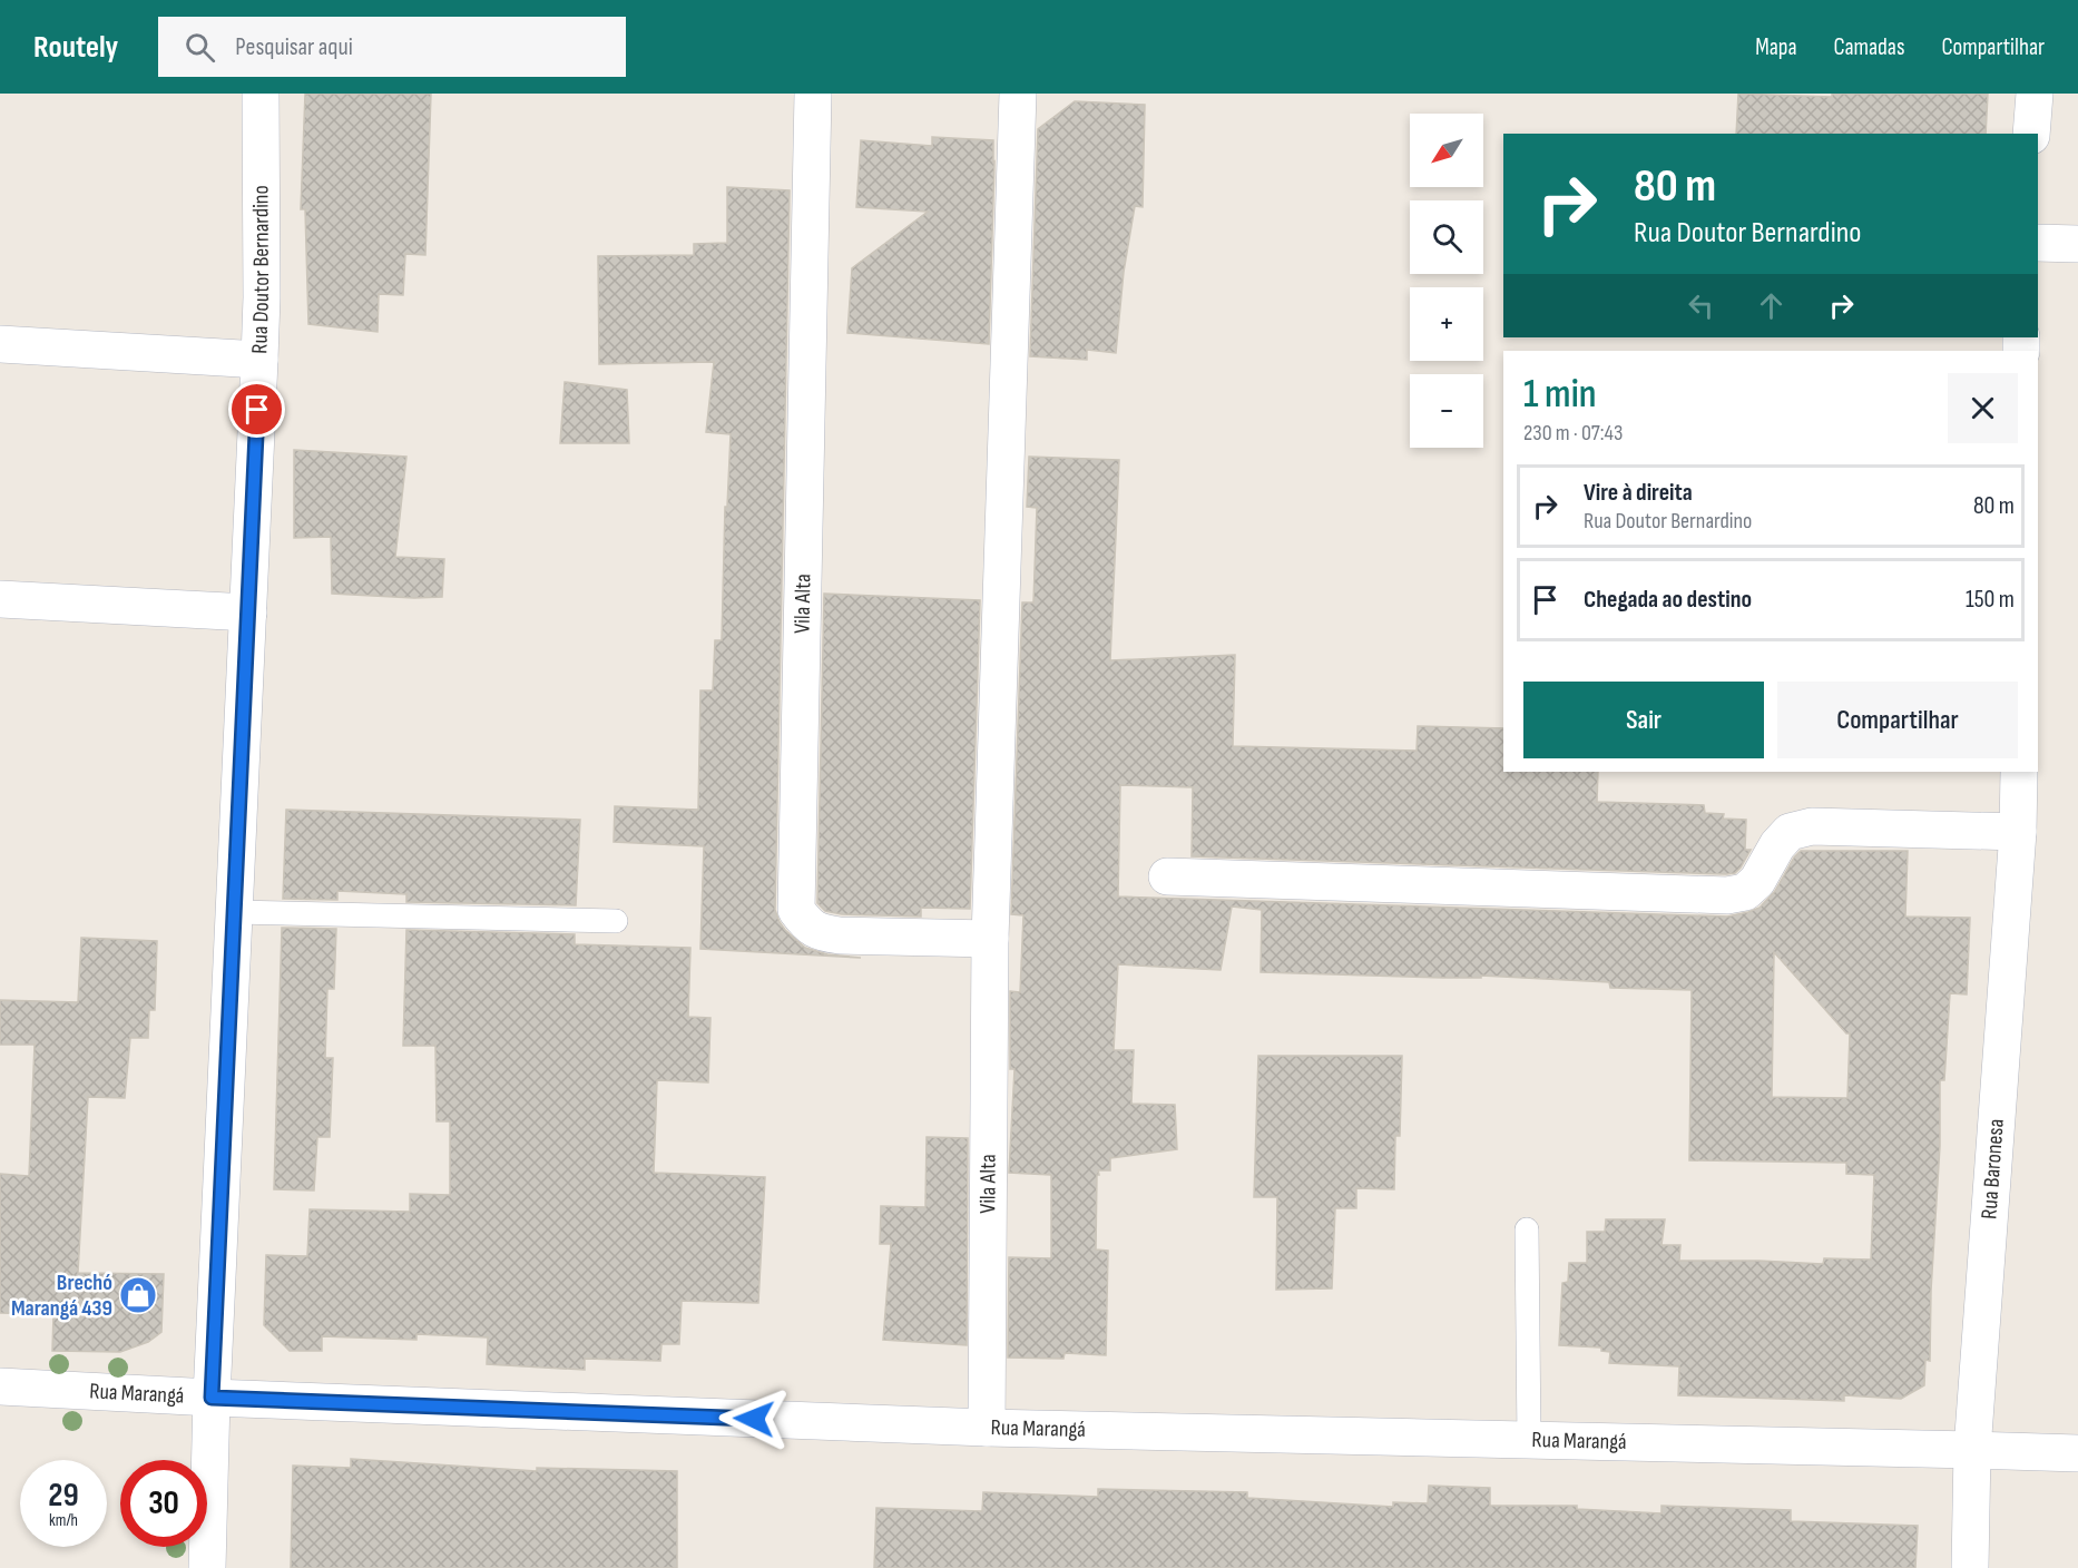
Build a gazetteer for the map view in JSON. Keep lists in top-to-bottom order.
{
  "streets": {
    "street": [
      "Rua Doutor Bernardino",
      "Vila Alta",
      "Rua Baronesa",
      "Rua Marangá"
    ]
  },
  "crossings": [
    ["Rua Doutor Bernardino", "Rua Marangá"],
    ["Vila Alta", "Rua Marangá"],
    ["Rua Baronesa", "Rua Marangá"]
  ],
  "places": {
    "shop": ["Brechó Marangá 439"]
  },
  "north": "bottom left",
  "page": {
    "header": "Routely",
    "search": "Pesquisar aqui",
    "nav": ["Mapa", "Camadas", "Compartilhar"],
    "map_buttons": ["+", "−"],
    "turn": ["80 m", "Rua Doutor Bernardino"],
    "heading": ["1 min", "230 m · 07:43"],
    "list": [
      {
        "name": "Vire à direita",
        "note": "Rua Doutor Bernardino",
        "value": "80 m"
      },
      {
        "name": "Chegada ao destino",
        "value": "150 m"
      }
    ],
    "buttons": ["Sair", "Compartilhar"],
    "speed": "29 km/h",
    "limit": "30"
  }
}
